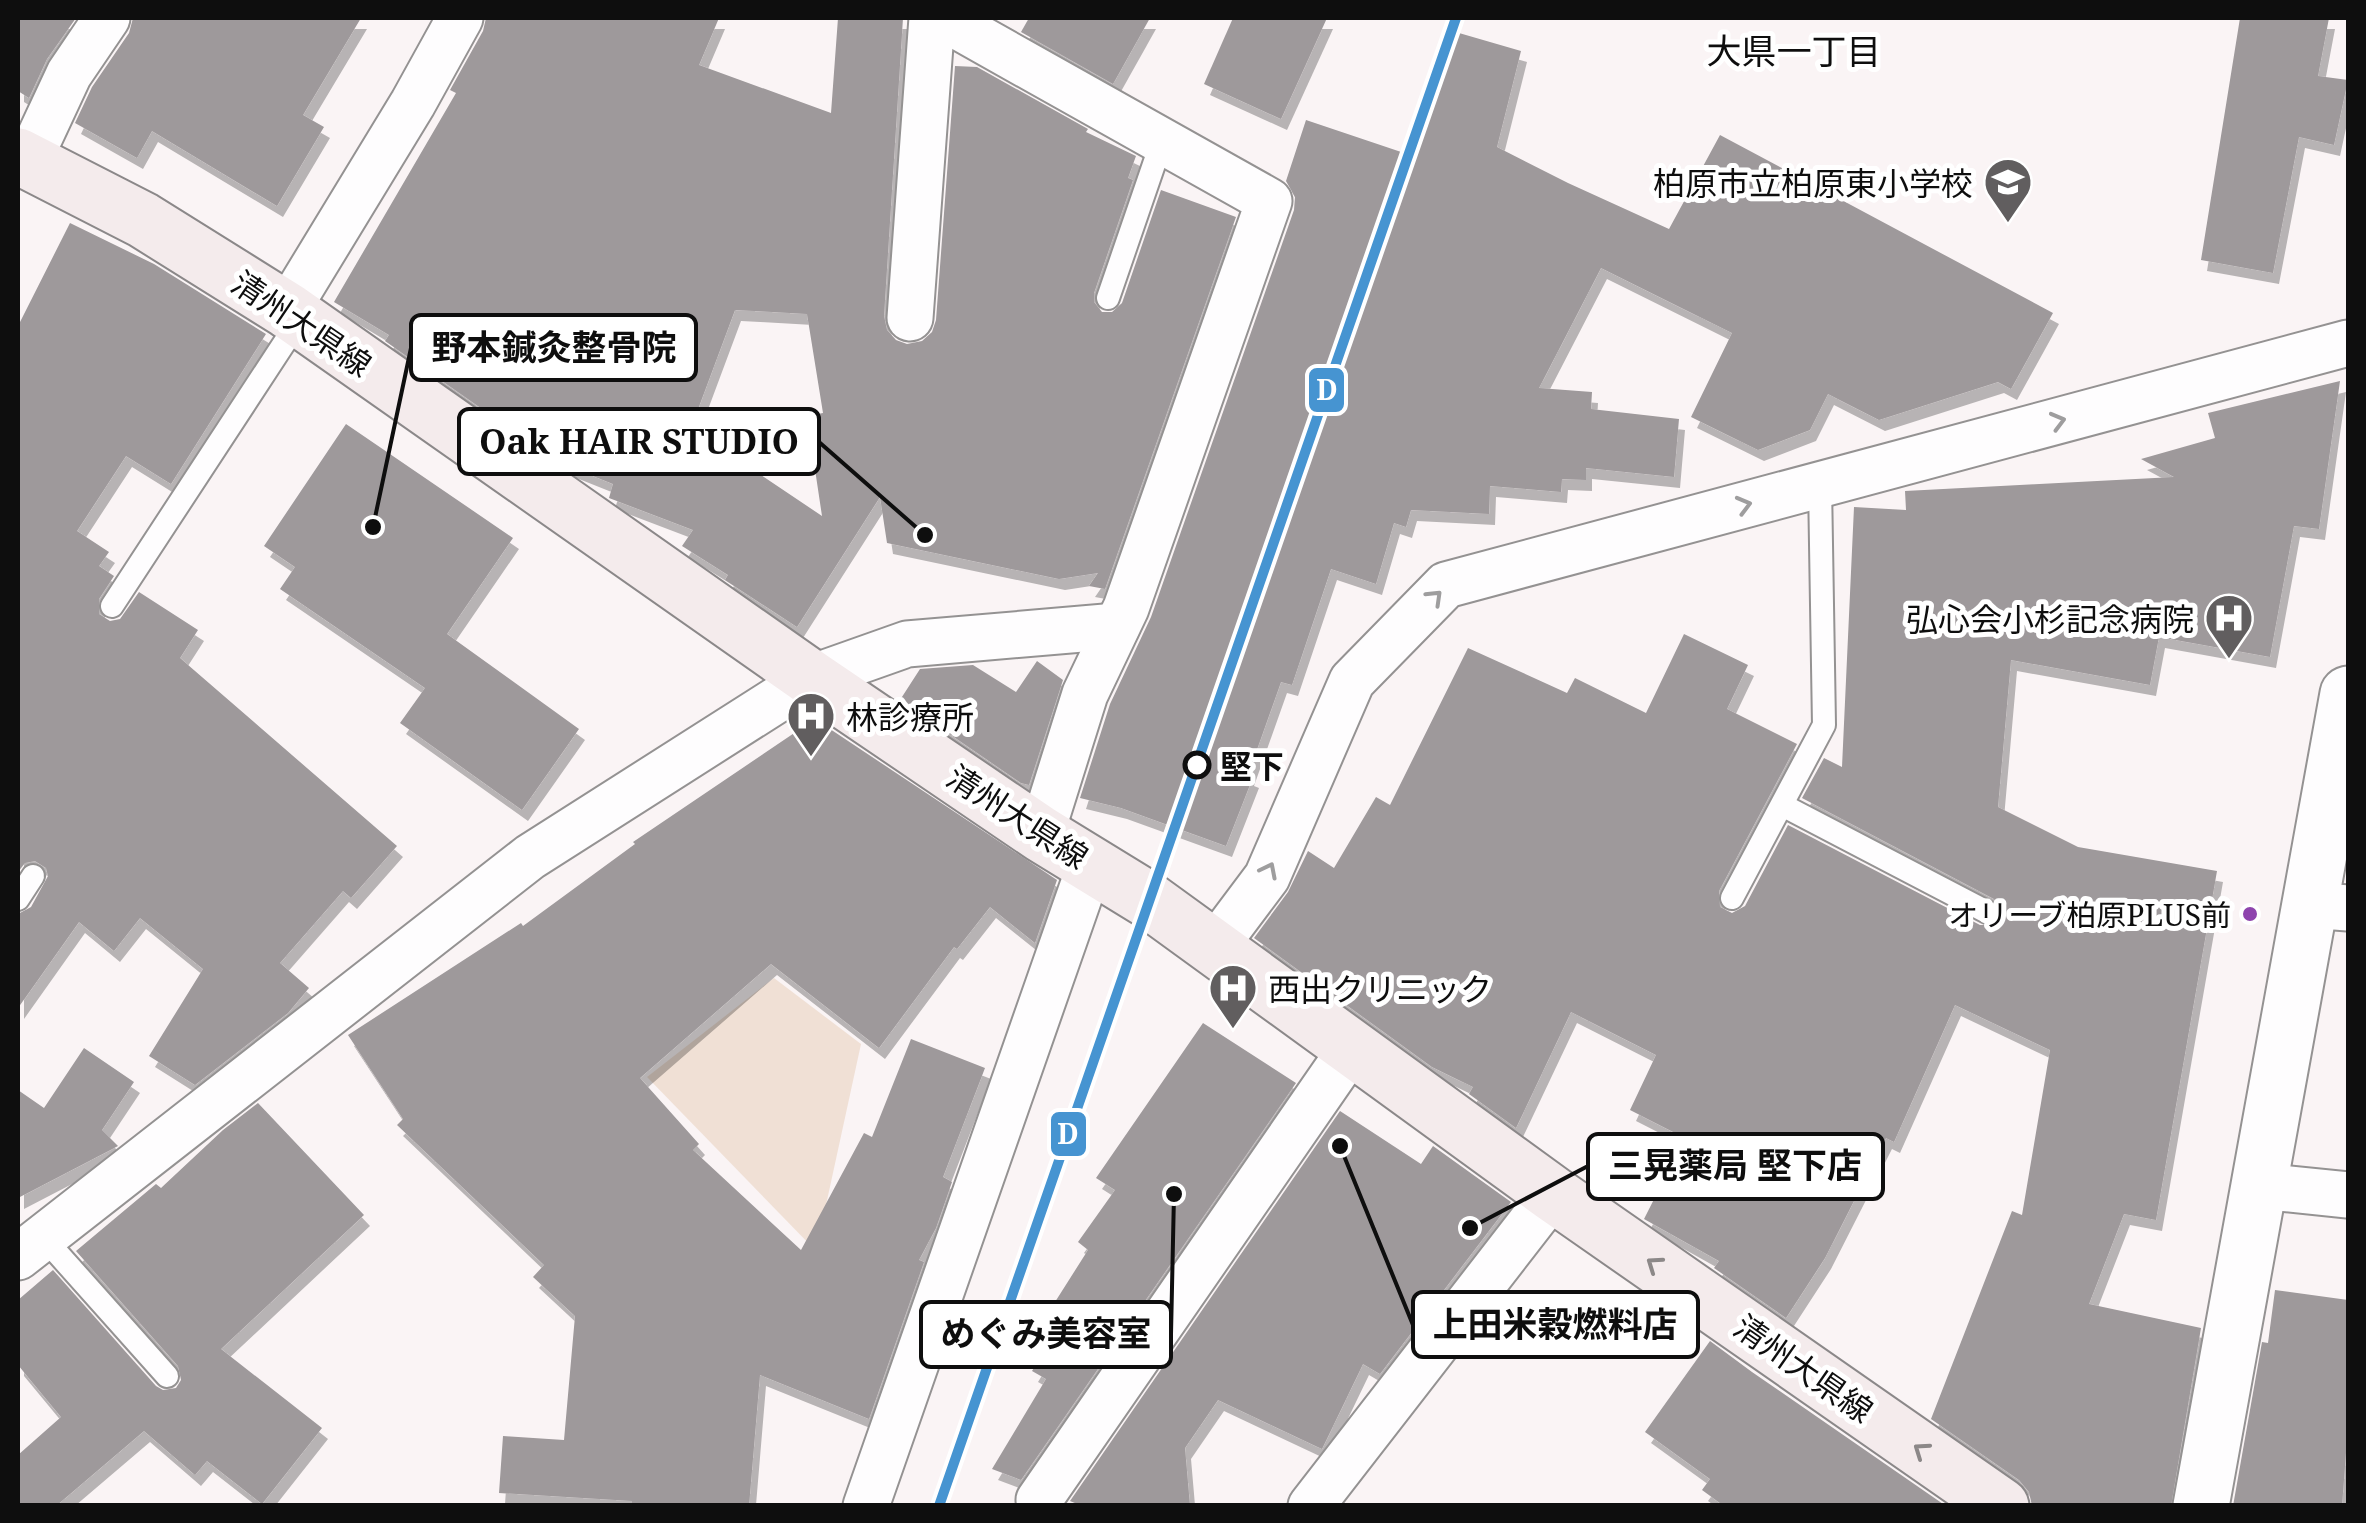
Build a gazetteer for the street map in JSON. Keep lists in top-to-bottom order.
{
  "streets": {
    "main road": ["清州大県線"]
  },
  "districts": ["大県一丁目"],
  "places": {
    "school or university": ["柏原市立柏原東小学校"],
    "other": [
      "野本鍼灸整骨院",
      "Oak HAIR STUDIO",
      "堅下",
      "オリーブ柏原PLUS前",
      "上田米穀燃料店",
      "めぐみ美容室",
      "三晃薬局 堅下店"
    ],
    "hospital": ["弘心会小杉記念病院", "林診療所", "西出クリニック"]
  },
  "lines": ["transit line D"]
}
